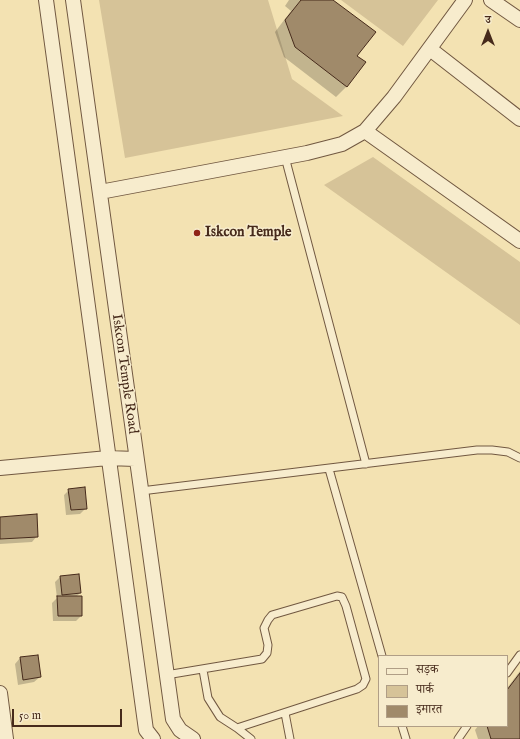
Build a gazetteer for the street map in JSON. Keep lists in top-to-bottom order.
{
  "streets": {
    "street": ["Iskcon Temple Road"]
  },
  "places": ["Iskcon Temple"],
  "legend": ["सड़क", "पार्क", "इमारत"],
  "scale_bar": "50 m",
  "north": "top"
}
